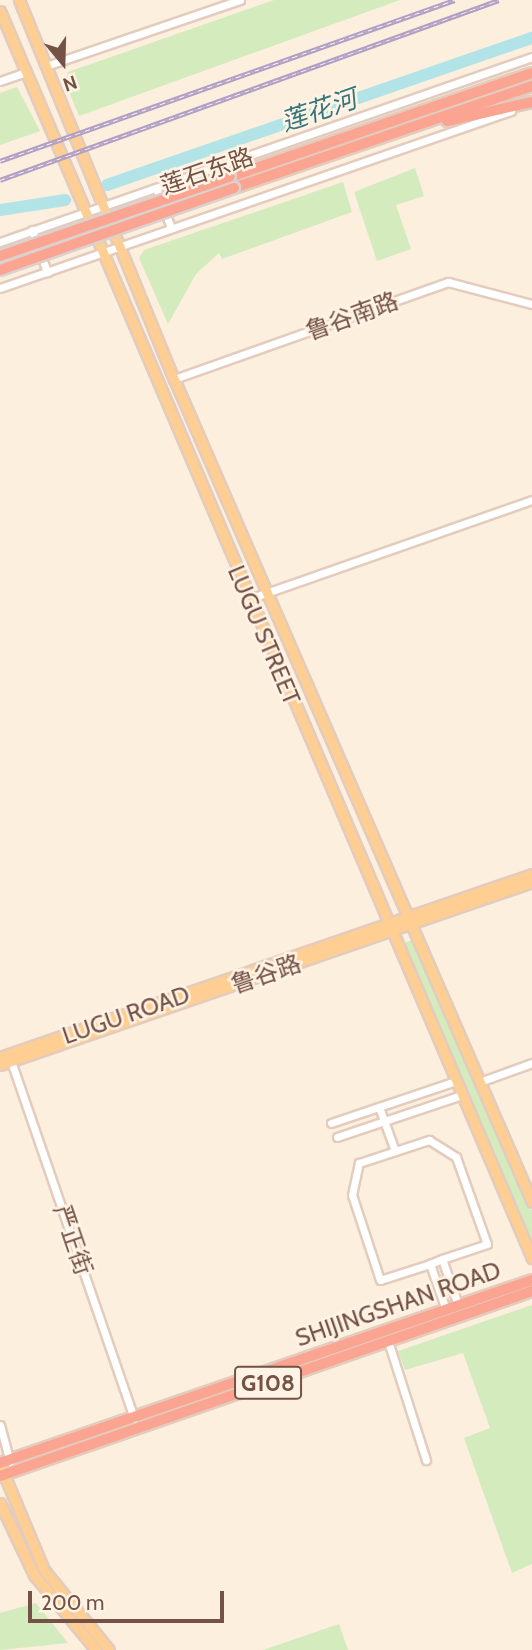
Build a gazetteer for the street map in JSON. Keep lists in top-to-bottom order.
{
  "streets": {
    "highway": ["SHIJINGSHAN ROAD", "G108"],
    "main road": ["LUGU STREET", "鲁谷路", "LUGU ROAD"],
    "street": ["莲石东路", "鲁谷南路", "严正街"]
  },
  "crossings": [
    ["莲石东路", "LUGU STREET"],
    ["鲁谷南路", "LUGU STREET"],
    ["LUGU STREET", "鲁谷路"],
    ["LUGU STREET", "LUGU ROAD"],
    ["鲁谷路", "LUGU ROAD"],
    ["鲁谷路", "严正街"],
    ["严正街", "SHIJINGSHAN ROAD"]
  ],
  "water": ["莲花河"],
  "scale_bar": "200 m",
  "north": "bottom"
}
